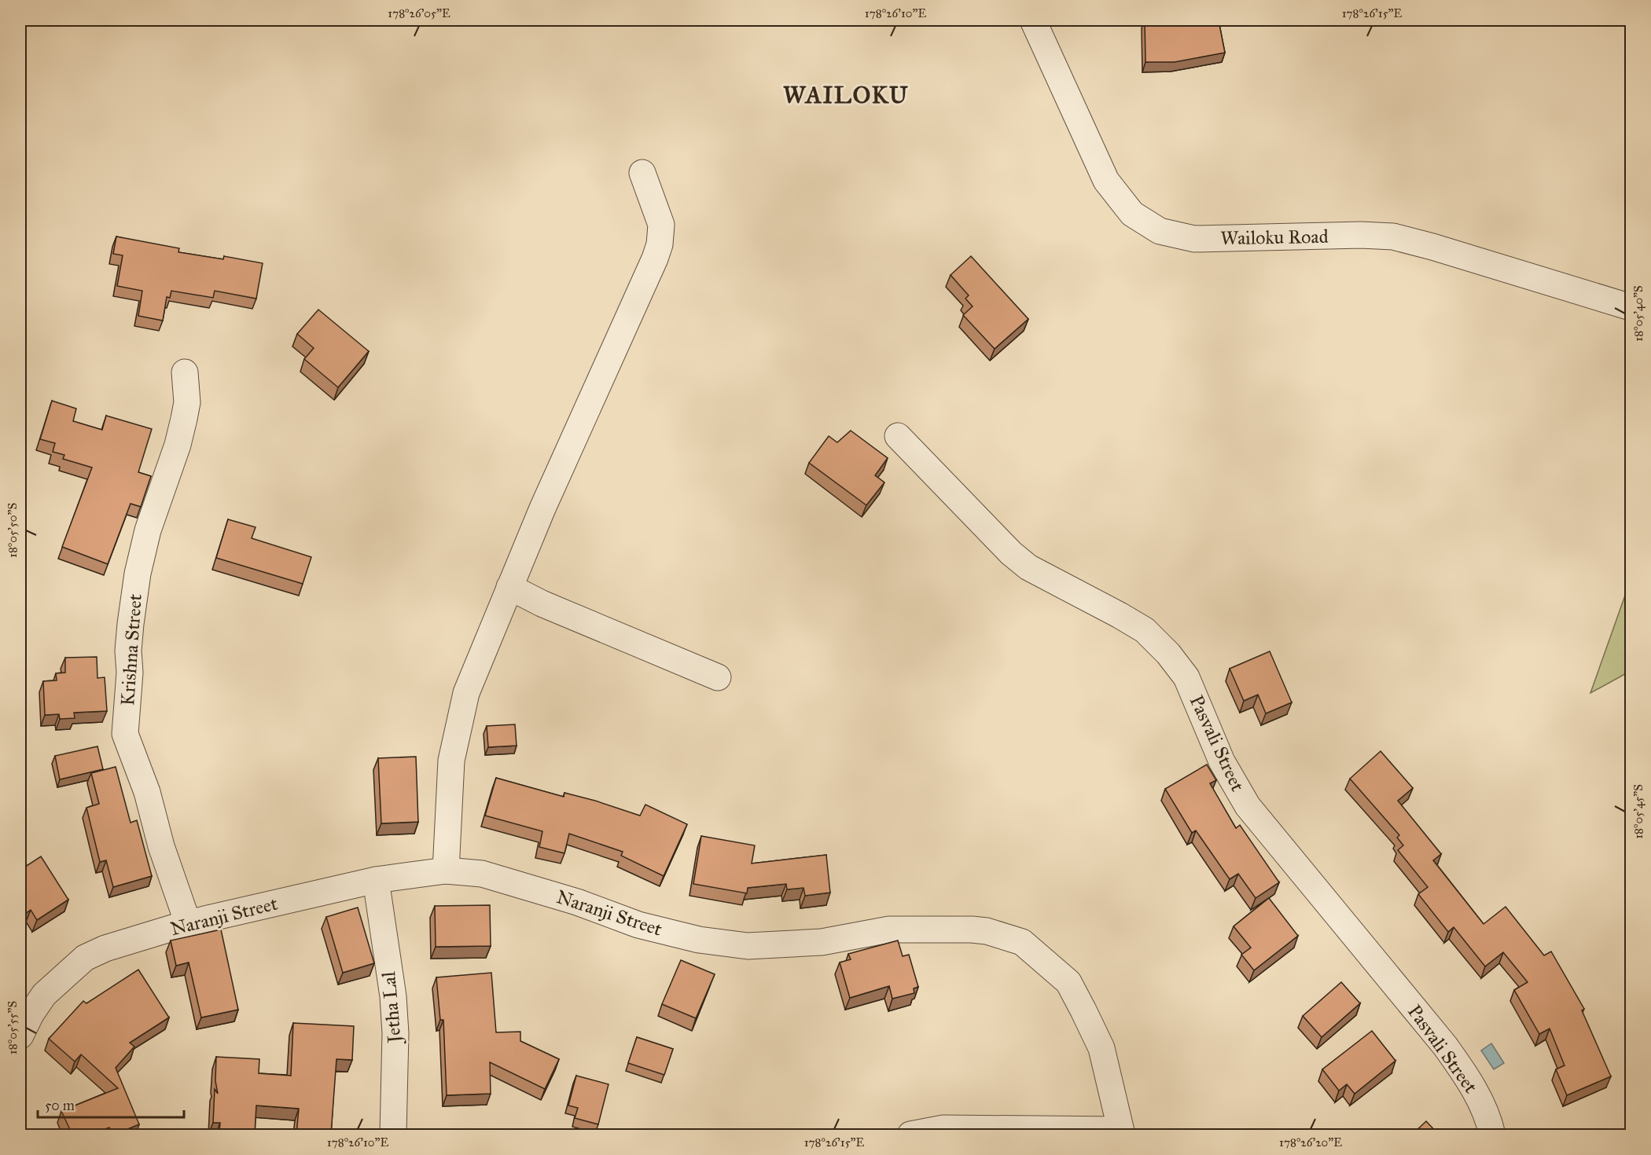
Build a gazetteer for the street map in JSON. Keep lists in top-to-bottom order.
{
  "streets": {
    "street": [
      "Wailoku Road",
      "Krishna Street",
      "Pasvali Street",
      "Naranji Street",
      "Jetha Lal"
    ]
  },
  "crossings": [
    ["Krishna Street", "Naranji Street"],
    ["Naranji Street", "Jetha Lal"]
  ],
  "districts": ["WAILOKU"],
  "scale_bar": "50 m",
  "coordinates": [
    "178°26'05\"E",
    "178°26'10\"E",
    "178°26'15\"E",
    "18°05'40\"S",
    "18°05'50\"S",
    "18°05'45\"S",
    "18°05'55\"S",
    "178°26'20\"E"
  ]
}
